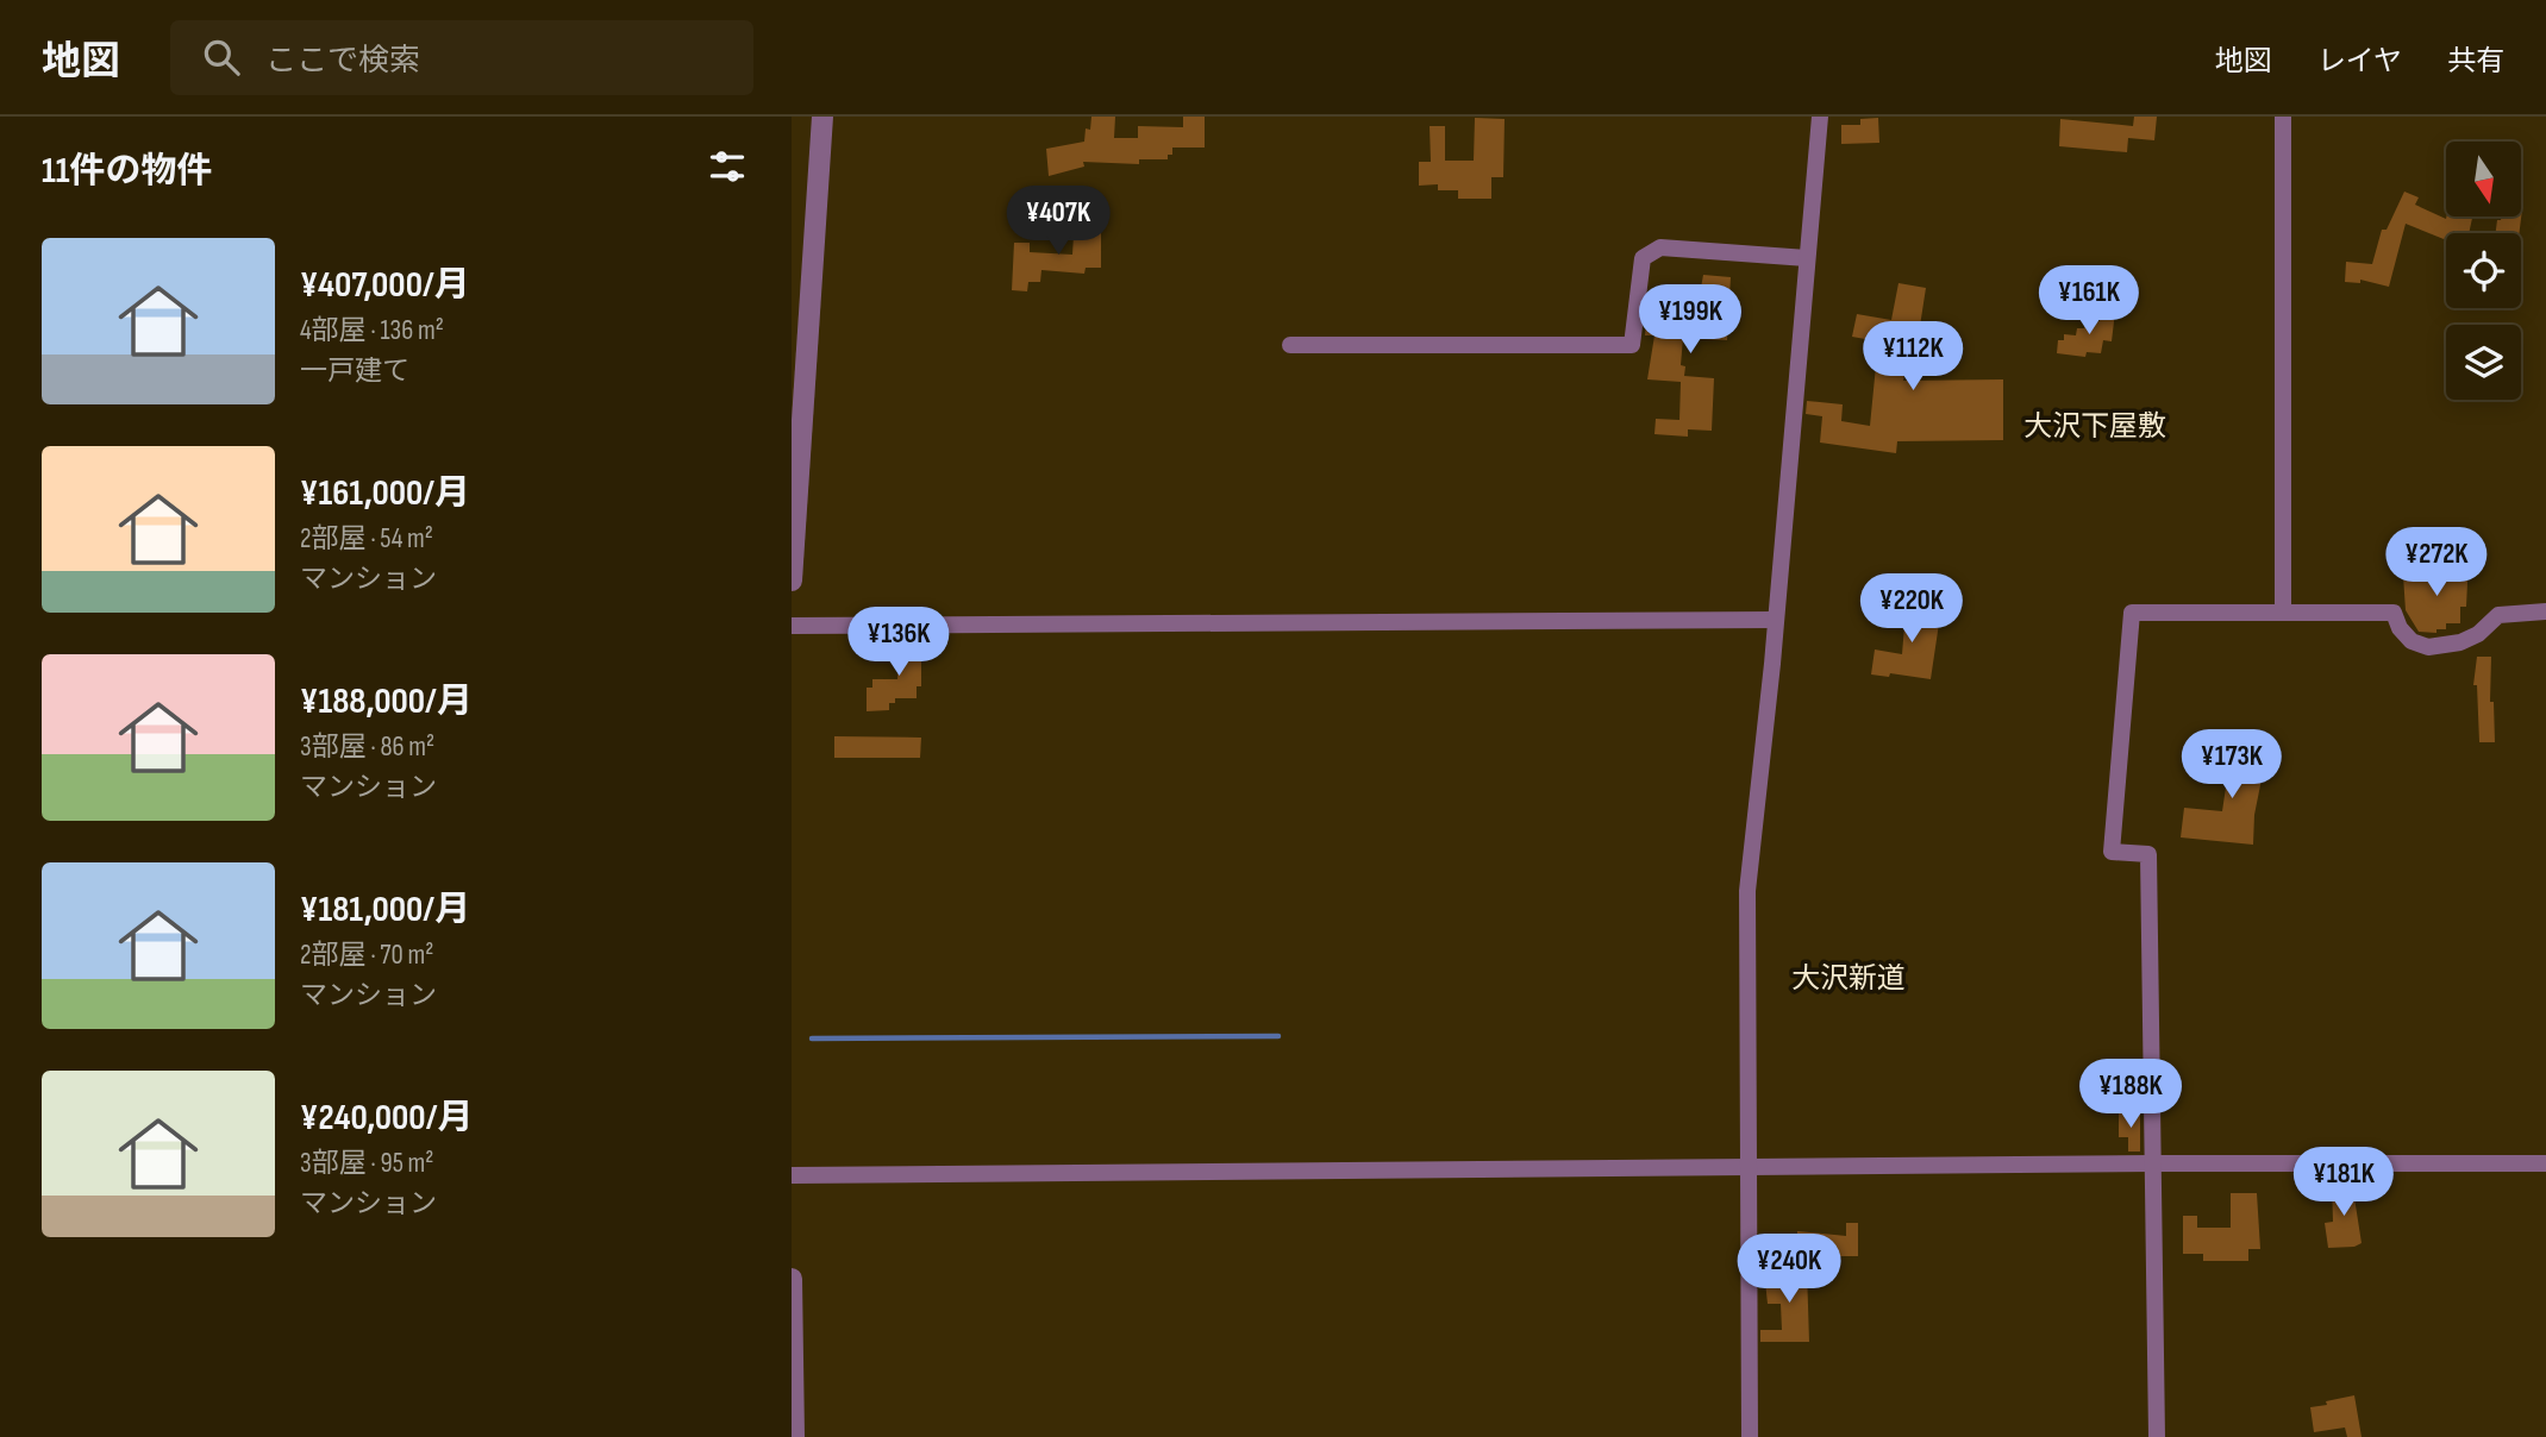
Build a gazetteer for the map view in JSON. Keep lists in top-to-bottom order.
{
  "districts": ["大沢下屋敷", "大沢新道"],
  "north": "bottom",
  "page": {
    "header": "地図",
    "search": "ここで検索",
    "nav": ["地図", "レイヤ", "共有"],
    "heading": "11件の物件",
    "price": [
      "¥407K",
      "¥161K",
      "¥199K",
      "¥112K",
      "¥272K",
      "¥220K",
      "¥136K",
      "¥173K",
      "¥188K",
      "¥181K",
      "¥240K"
    ],
    "list": [
      {
        "name": "¥407,000/月",
        "note": "4部屋 · 136 m² · 一戸建て"
      },
      {
        "name": "¥161,000/月",
        "note": "2部屋 · 54 m² · マンション"
      },
      {
        "name": "¥188,000/月",
        "note": "3部屋 · 86 m² · マンション"
      },
      {
        "name": "¥181,000/月",
        "note": "2部屋 · 70 m² · マンション"
      },
      {
        "name": "¥240,000/月",
        "note": "3部屋 · 95 m² · マンション"
      }
    ]
  }
}
